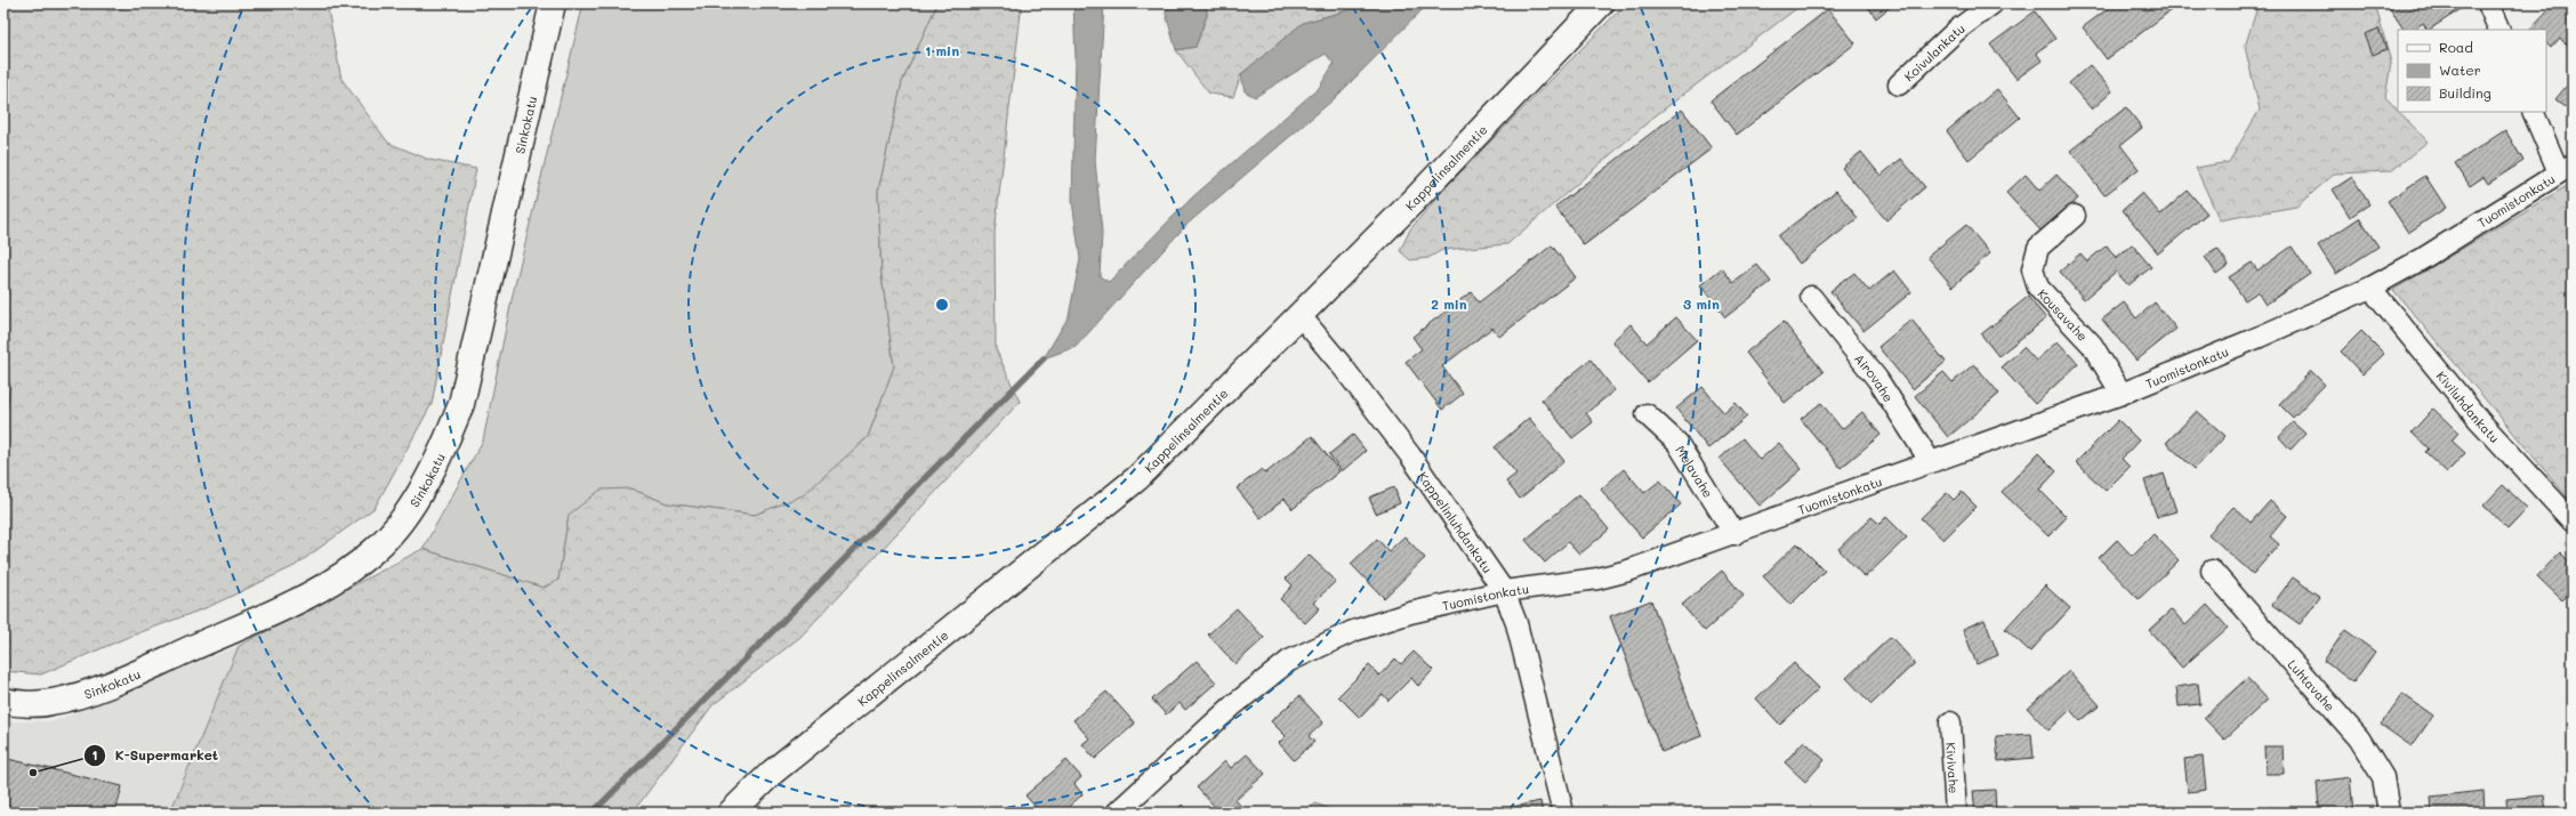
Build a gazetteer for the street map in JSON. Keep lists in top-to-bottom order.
{
  "streets": {
    "street": [
      "Koivulankatu",
      "Sinkokatu",
      "Kappelinsalmentie",
      "Tuomistonkatu",
      "Kousavahe",
      "Airovahe",
      "Kiviluhdankatu",
      "Melavahe",
      "Kappelinluhdankatu",
      "Luhtavahe",
      "Kivivahe"
    ]
  },
  "crossings": [
    ["Kappelinsalmentie", "Kappelinluhdankatu"],
    ["Tuomistonkatu", "Kousavahe"],
    ["Tuomistonkatu", "Airovahe"],
    ["Tuomistonkatu", "Kiviluhdankatu"],
    ["Tuomistonkatu", "Melavahe"],
    ["Tuomistonkatu", "Kappelinluhdankatu"]
  ],
  "places": ["K-Supermarket"],
  "legend": ["Road", "Water", "Building"],
  "rings": ["1 min", "2 min", "3 min"]
}
